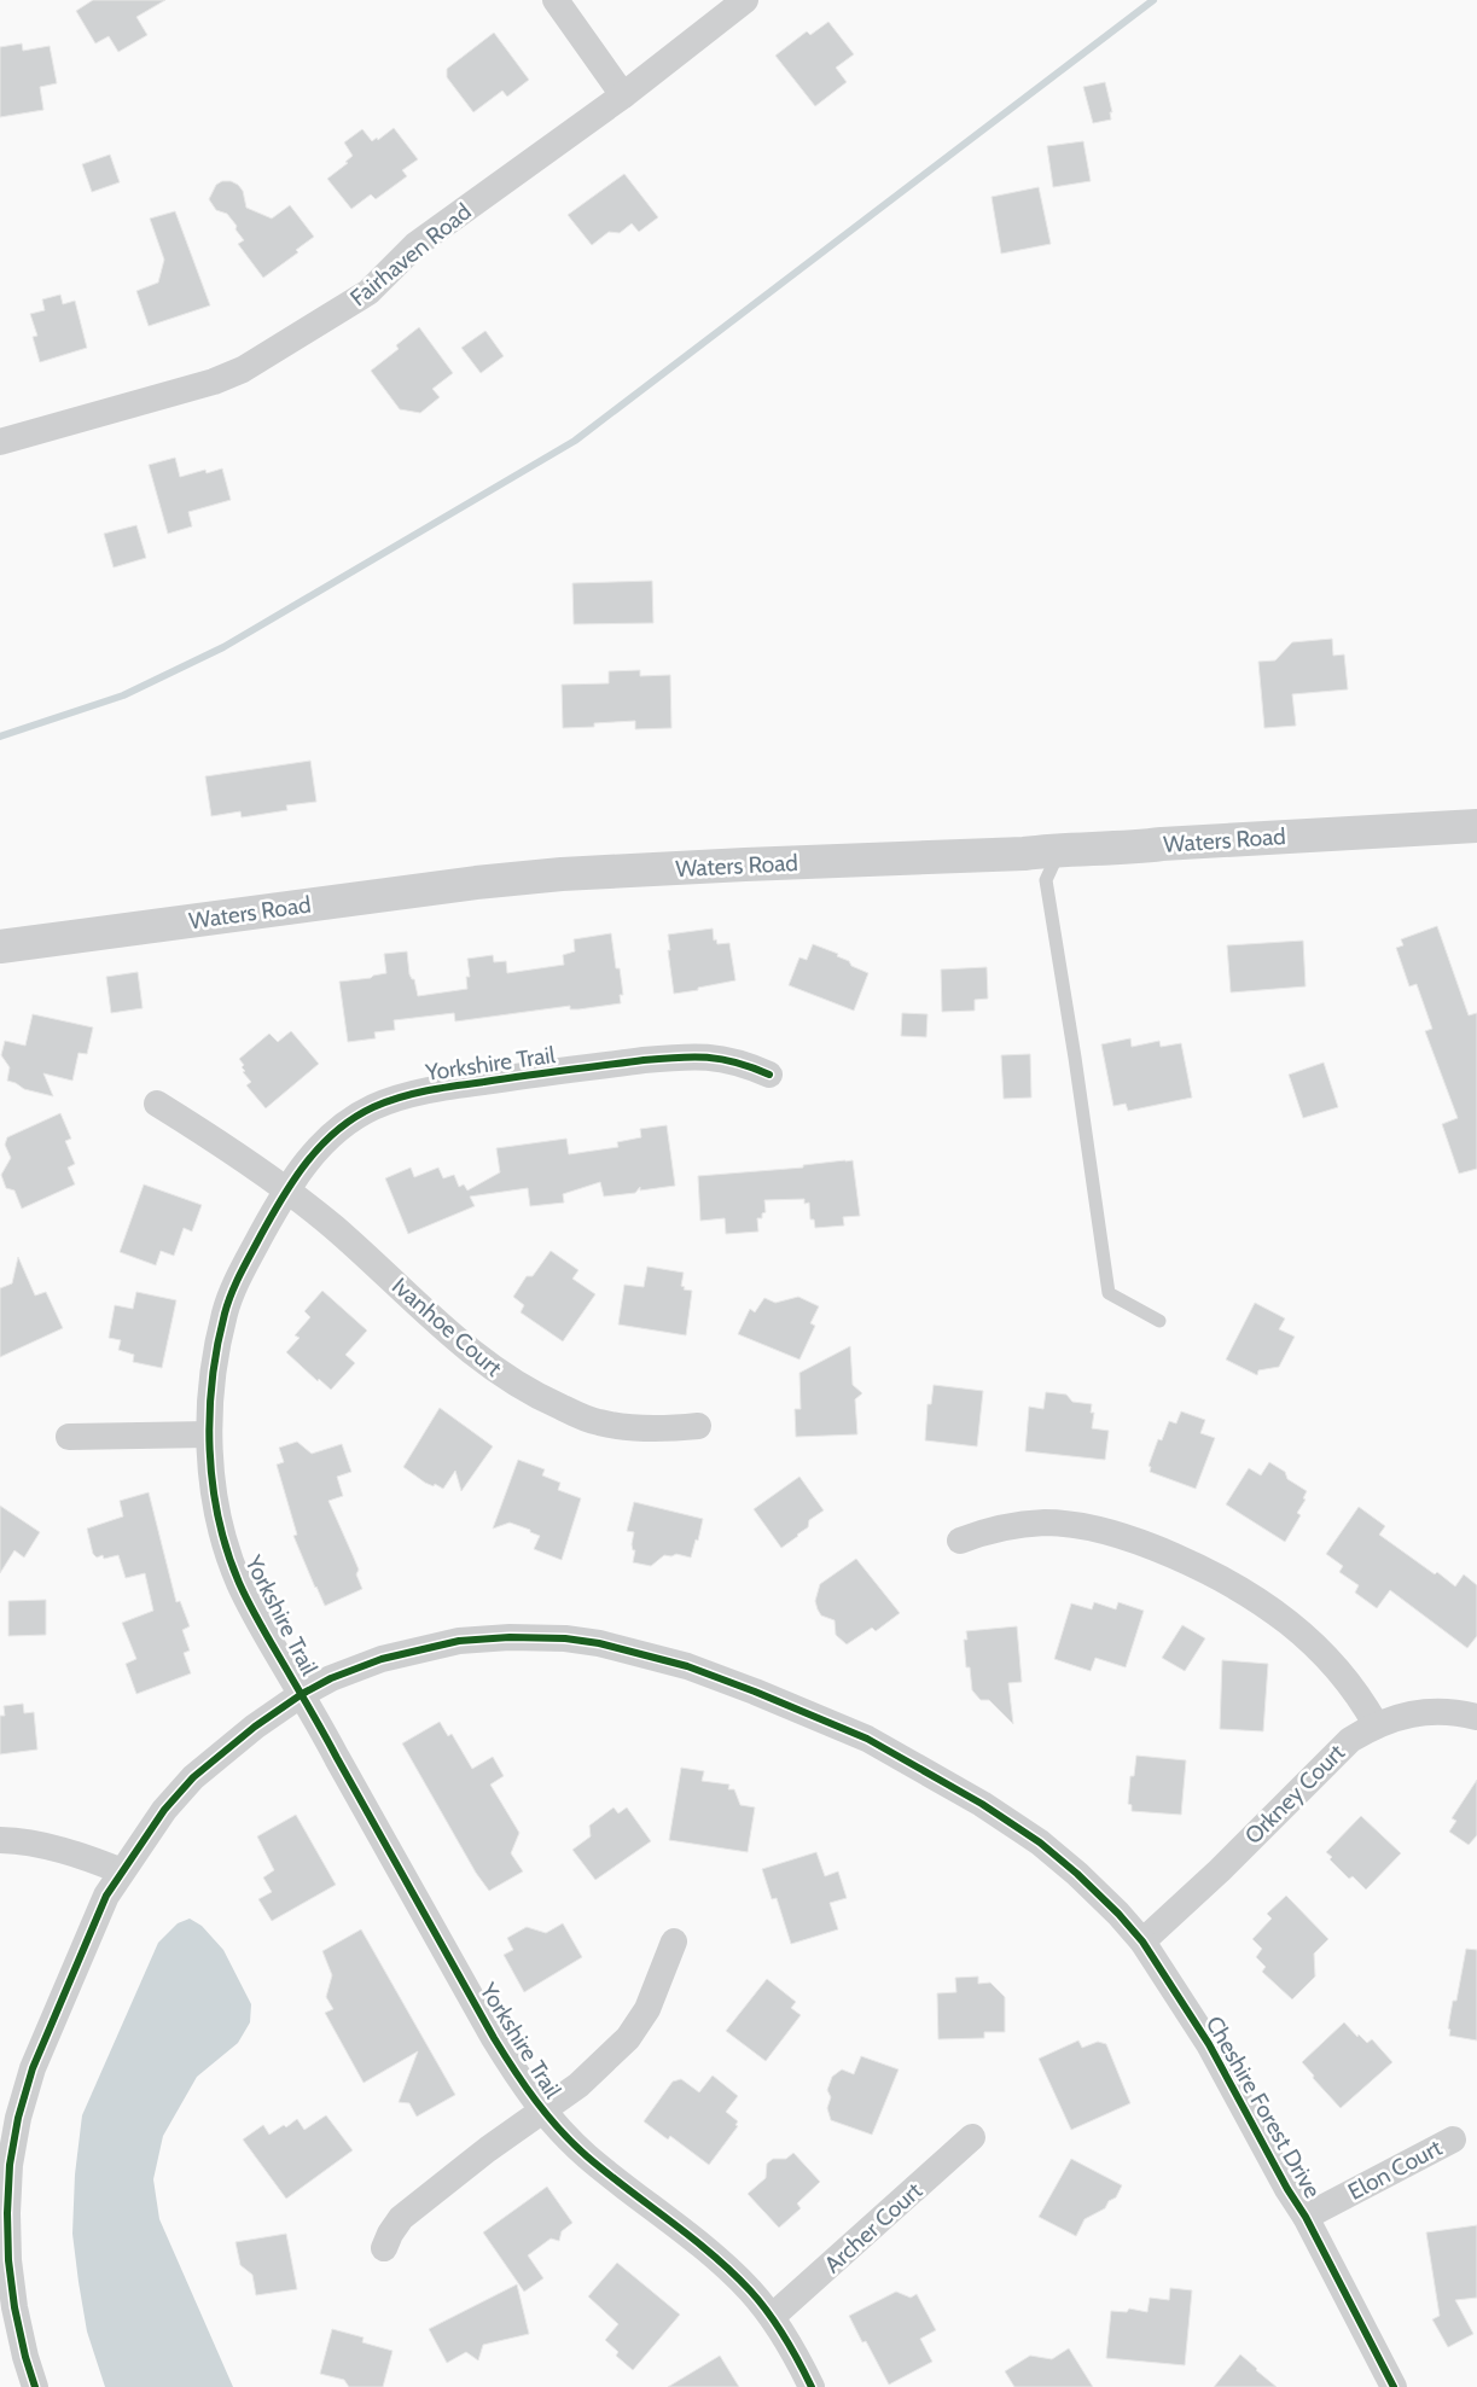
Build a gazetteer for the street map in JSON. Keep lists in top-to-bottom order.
{
  "streets": {
    "street": [
      "Fairhaven Road",
      "Waters Road",
      "Yorkshire Trail",
      "Ivanhoe Court",
      "Orkney Court",
      "Cheshire Forest Drive",
      "Elon Court",
      "Archer Court"
    ]
  },
  "crossings": [
    ["Yorkshire Trail", "Ivanhoe Court"],
    ["Yorkshire Trail", "Cheshire Forest Drive"],
    ["Yorkshire Trail", "Archer Court"],
    ["Orkney Court", "Cheshire Forest Drive"],
    ["Cheshire Forest Drive", "Elon Court"]
  ]
}
